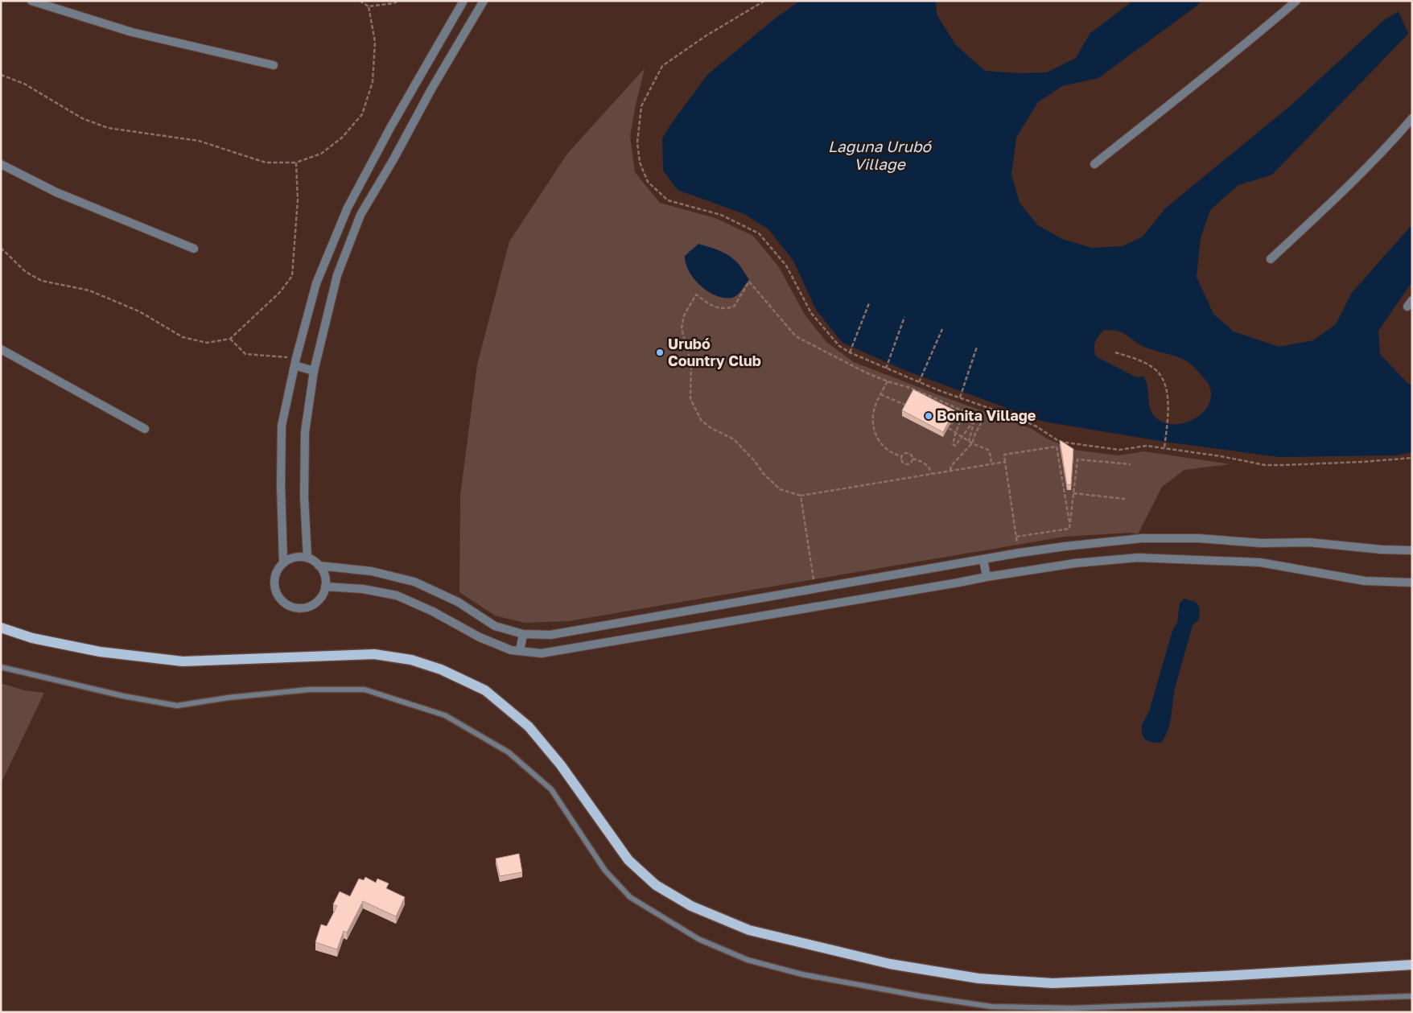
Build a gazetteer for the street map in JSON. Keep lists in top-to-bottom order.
{
  "water": ["Laguna Urubó Village"],
  "places": ["Urubó Country Club", "Bonita Village"]
}
